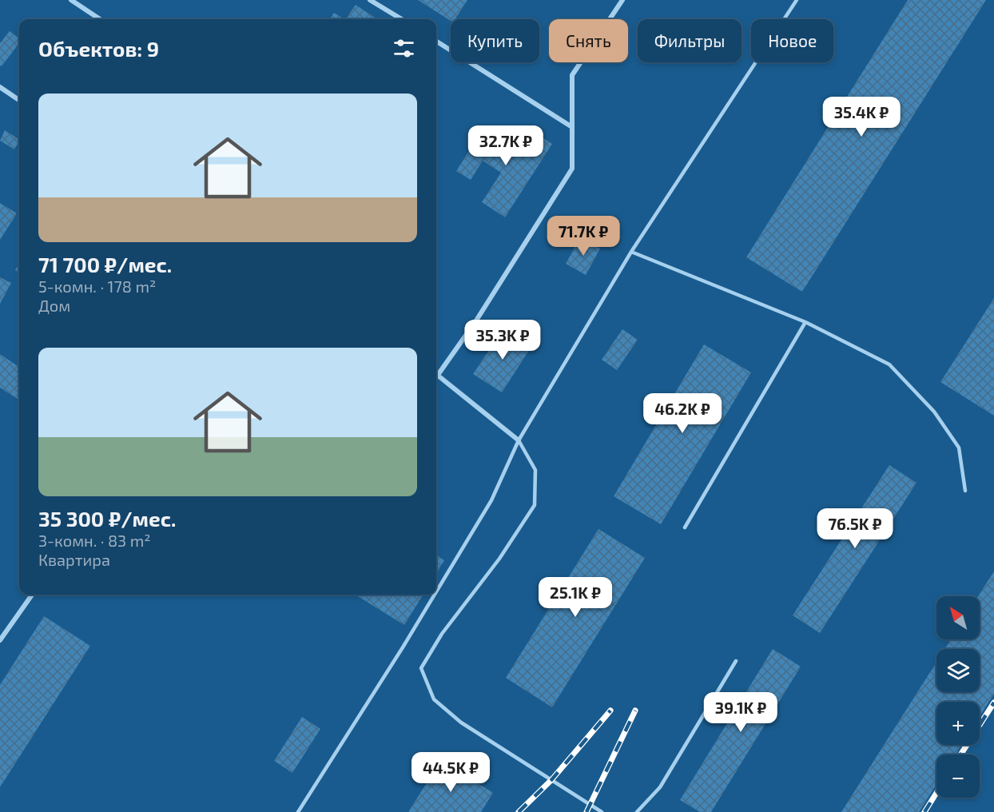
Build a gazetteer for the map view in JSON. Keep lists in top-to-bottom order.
{
  "north": "top left",
  "page": {
    "chip": [
      "Купить",
      "Снять",
      "Фильтры",
      "Новое"
    ],
    "heading": "Объектов: 9",
    "list": [
      {
        "name": "71 700 ₽/мес.",
        "note": "5-комн. · 178 m² · Дом"
      },
      {
        "name": "35 300 ₽/мес.",
        "note": "3-комн. · 83 m² · Квартира"
      }
    ],
    "price": [
      "35.4K ₽",
      "32.7K ₽",
      "71.7K ₽",
      "35.3K ₽",
      "46.2K ₽",
      "76.5K ₽",
      "25.1K ₽",
      "39.1K ₽",
      "44.5K ₽"
    ],
    "map_buttons": ["+", "−"]
  }
}
